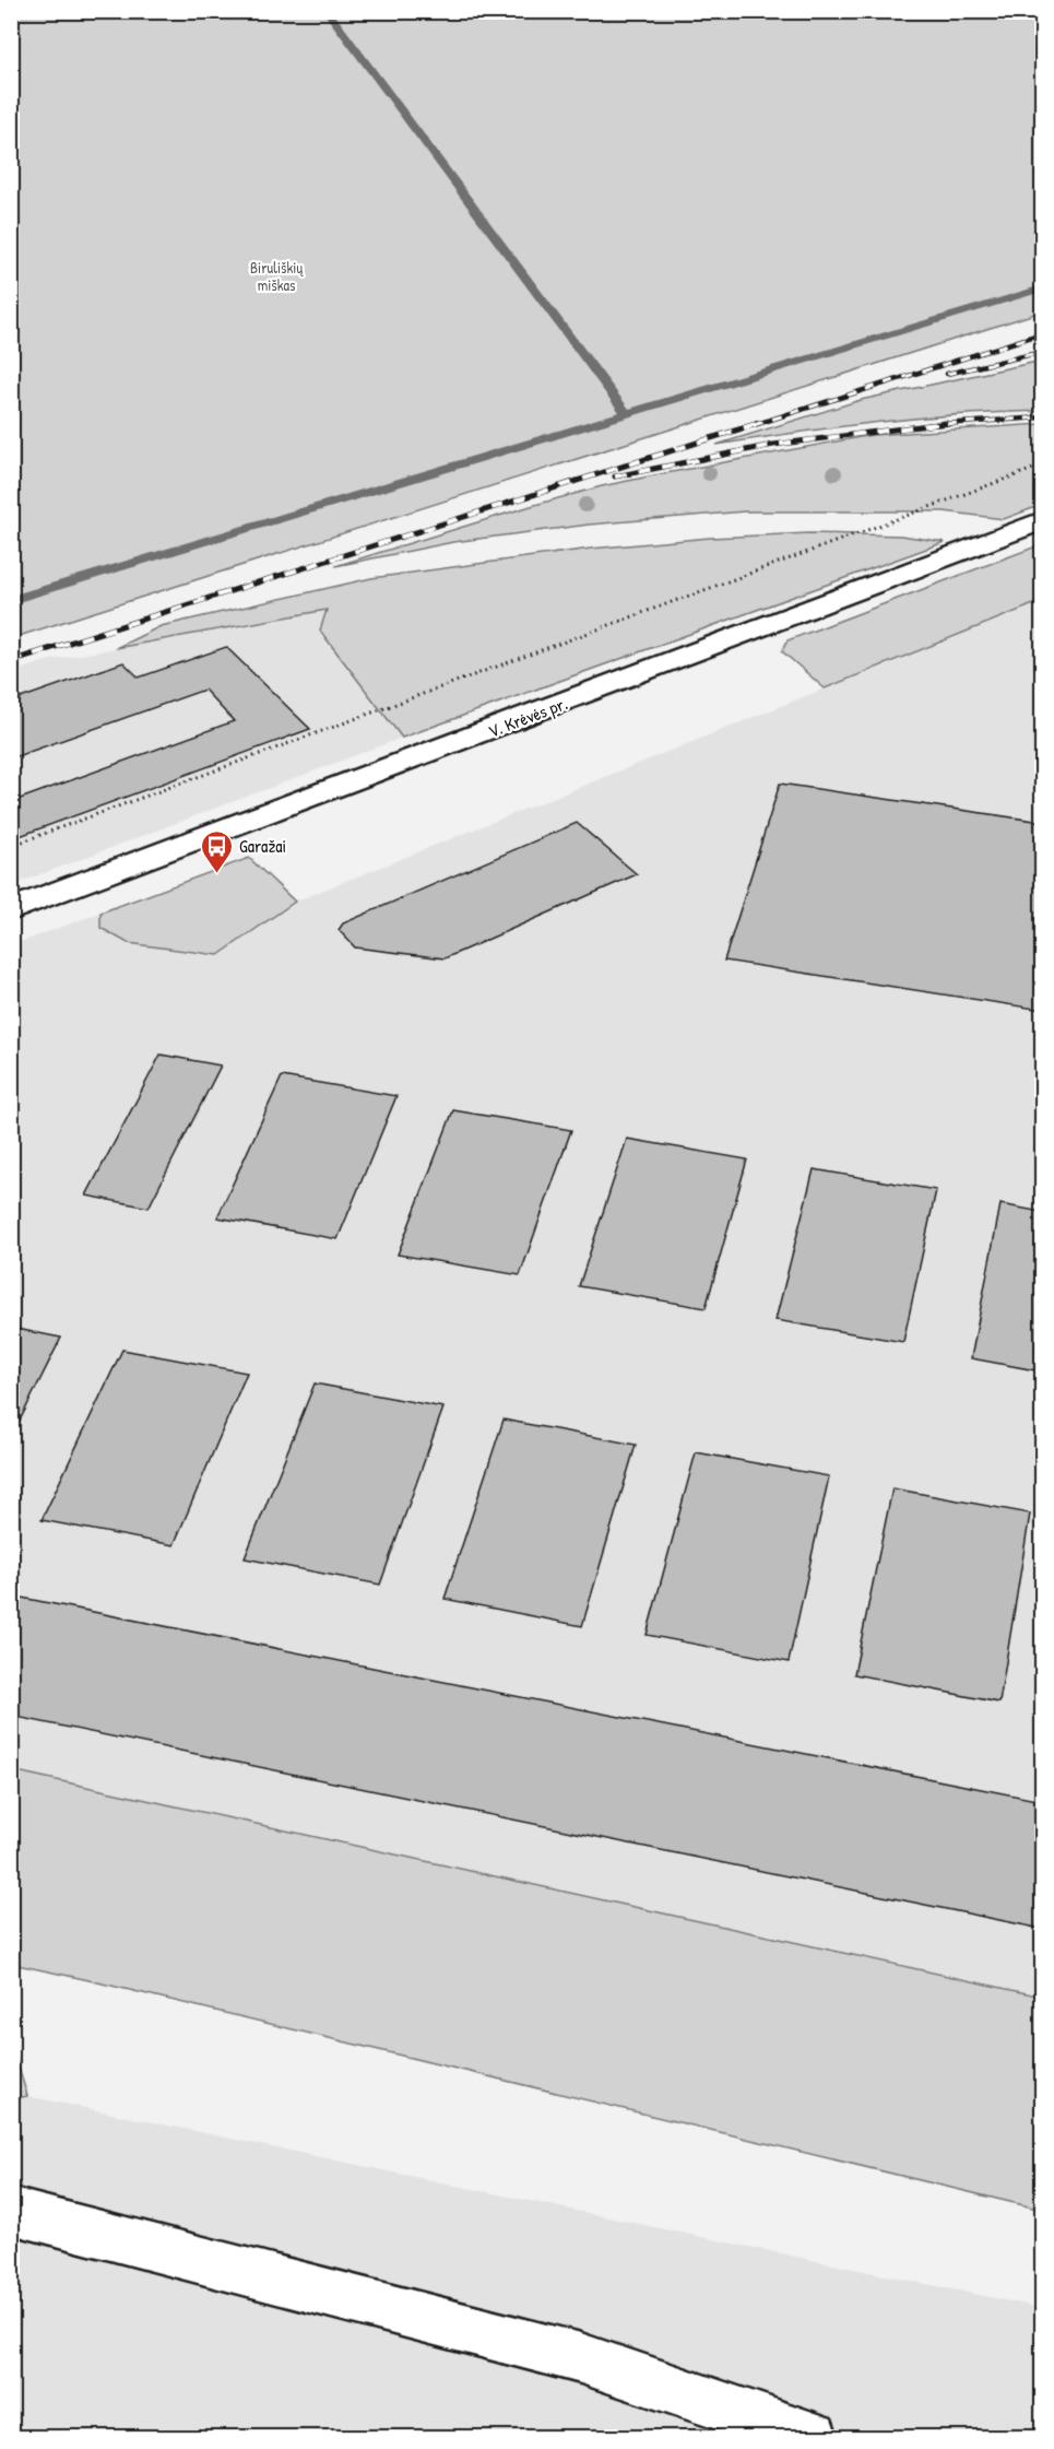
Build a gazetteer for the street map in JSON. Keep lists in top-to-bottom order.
{
  "streets": {
    "street": ["V. Krėvės pr."]
  },
  "parks": ["Biruliškių miškas"],
  "places": {
    "bus stop": ["Garažai"]
  }
}
